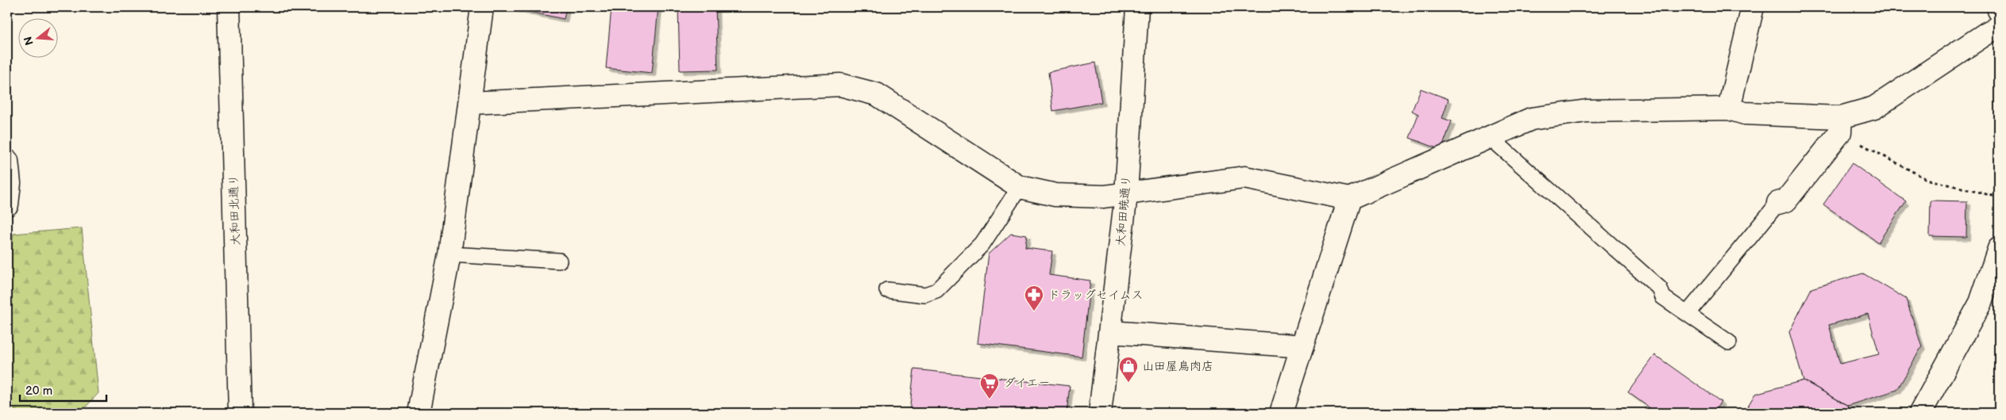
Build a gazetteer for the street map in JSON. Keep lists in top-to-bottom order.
{
  "streets": {
    "street": ["大和田北通り", "大和田暁通り"]
  },
  "places": {
    "pharmacy": ["ドラッグセイムス"],
    "shop": ["山田屋鳥肉店"],
    "supermarket": ["ダイエー"]
  },
  "scale_bar": "20 m",
  "north": "left"
}
